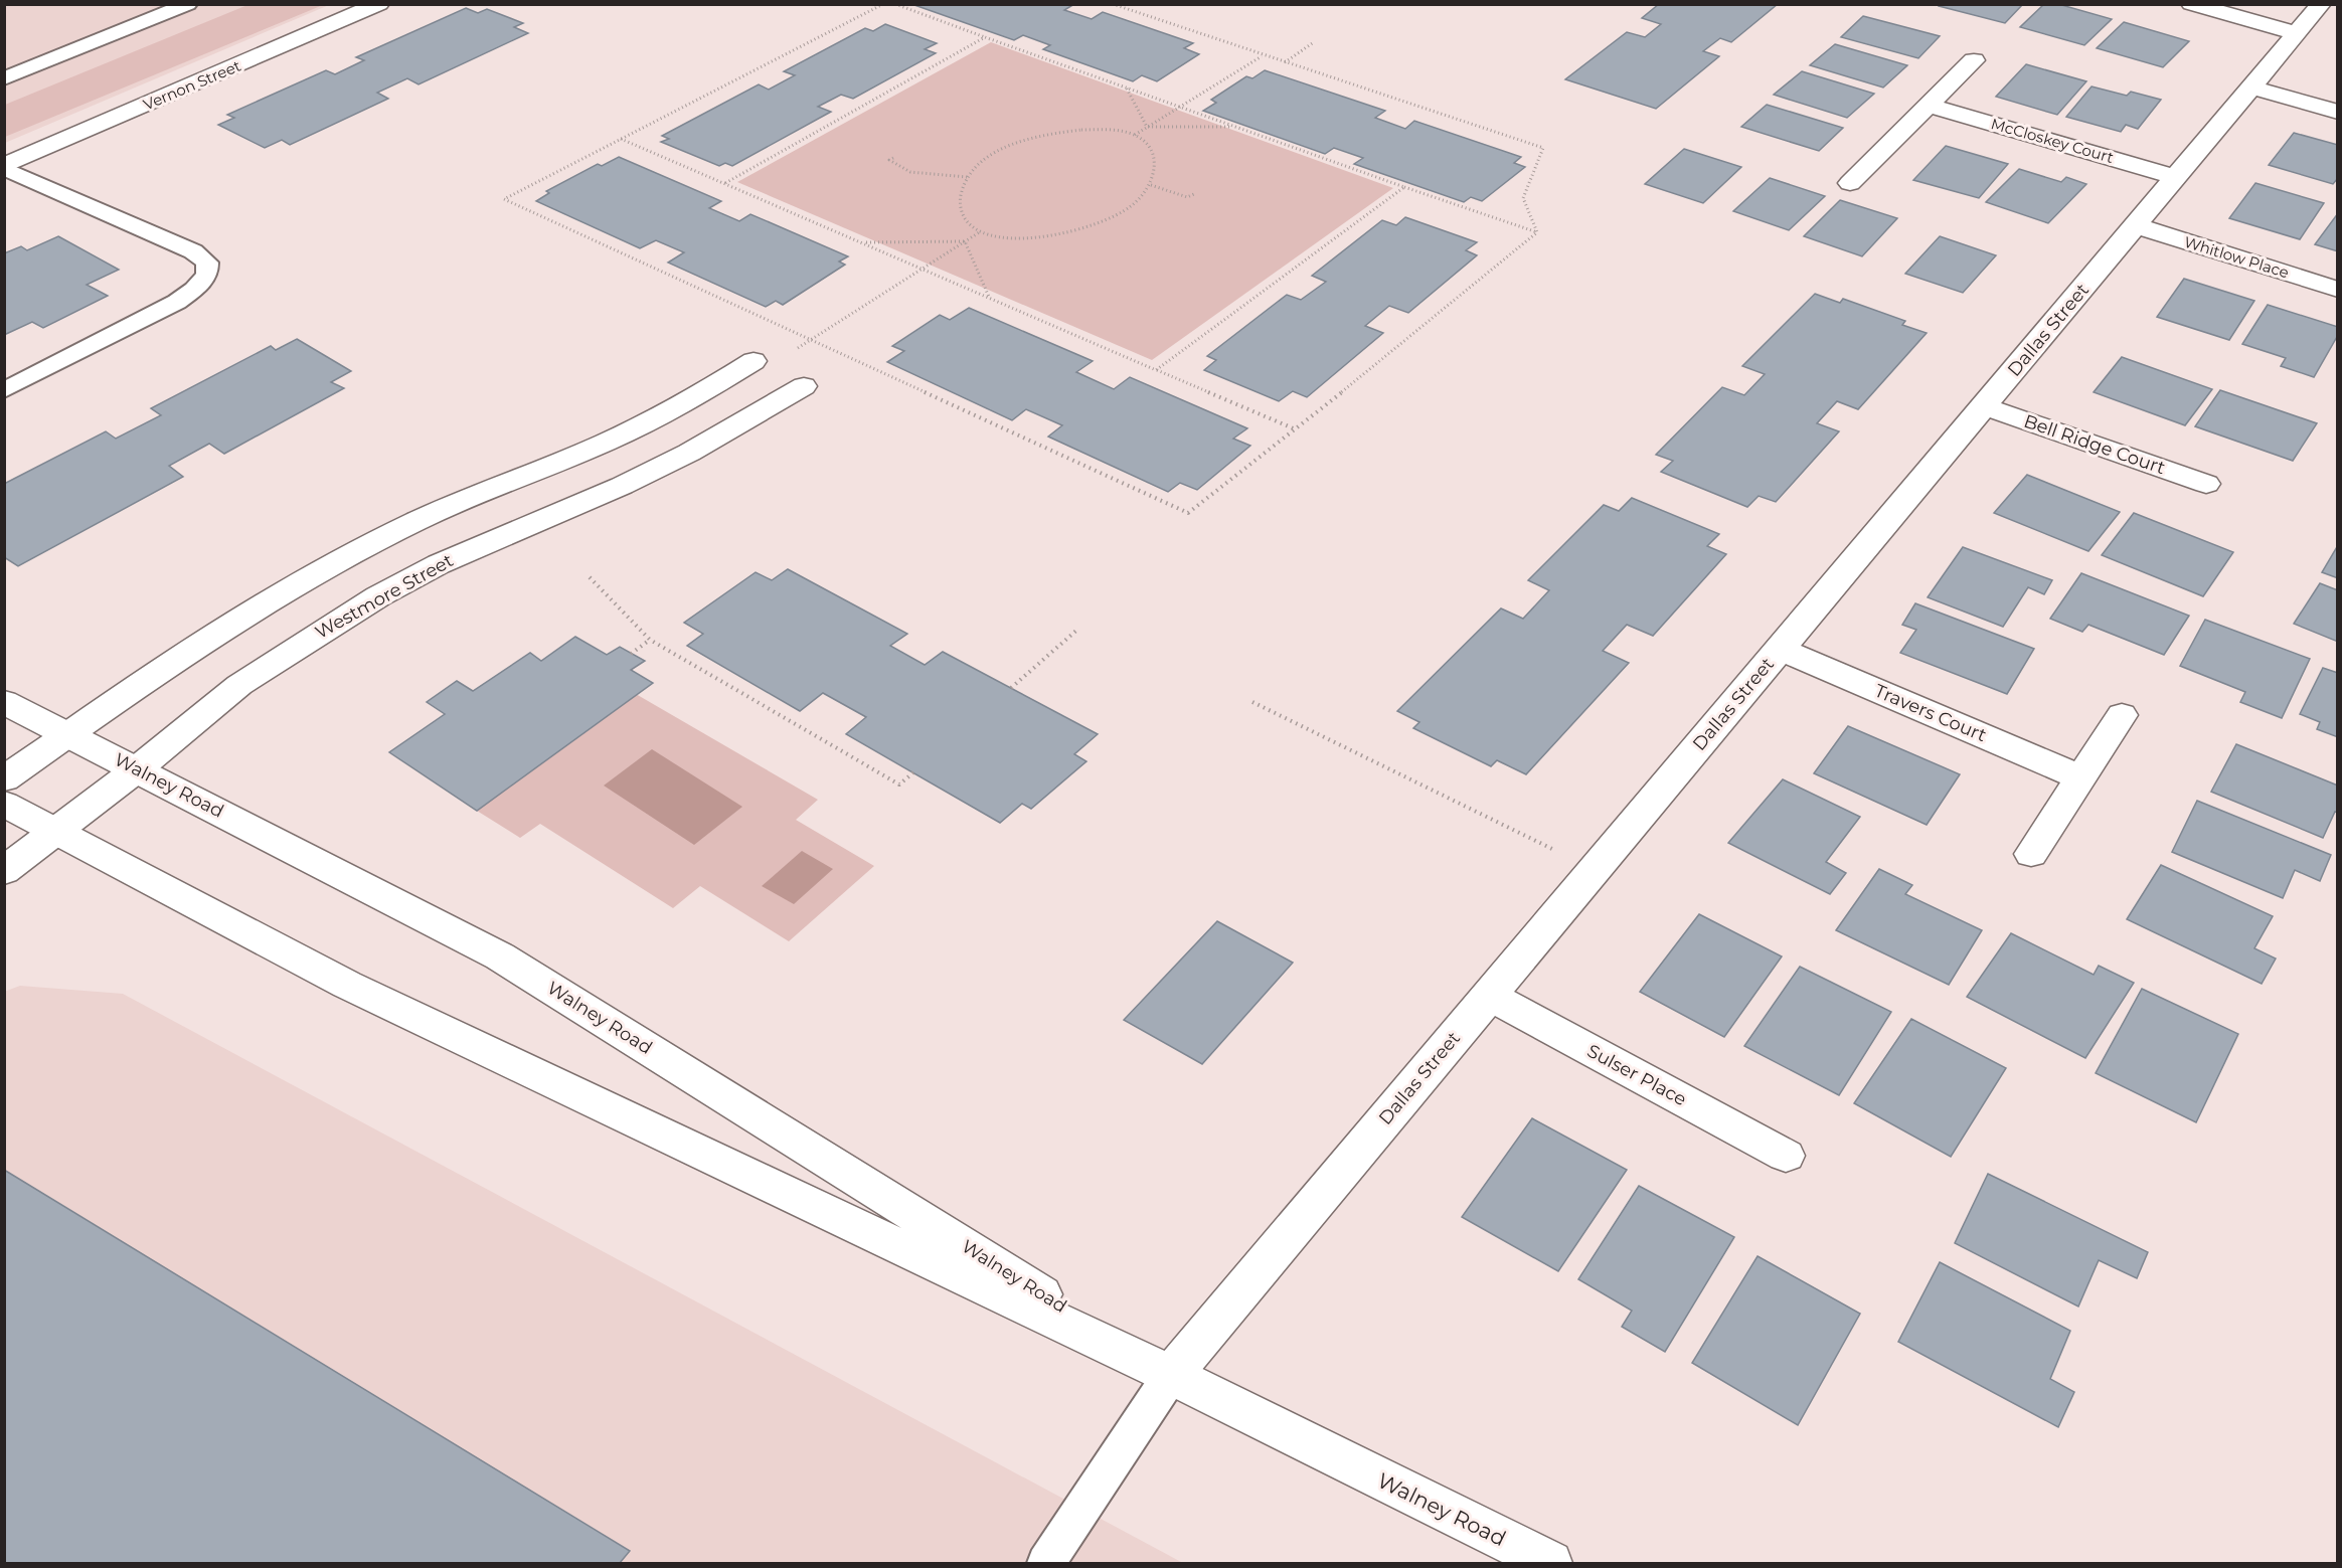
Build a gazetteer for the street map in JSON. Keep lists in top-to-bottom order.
{
  "streets": {
    "street": [
      "Vernon Street",
      "McCloskey Court",
      "Whitlow Place",
      "Dallas Street",
      "Bell Ridge Court",
      "Westmore Street",
      "Travers Court",
      "Walney Road",
      "Sulser Place"
    ]
  },
  "crossings": [
    ["McCloskey Court", "Dallas Street"],
    ["Whitlow Place", "Dallas Street"],
    ["Dallas Street", "Bell Ridge Court"],
    ["Dallas Street", "Travers Court"],
    ["Dallas Street", "Walney Road"],
    ["Dallas Street", "Sulser Place"],
    ["Westmore Street", "Walney Road"]
  ]
}
